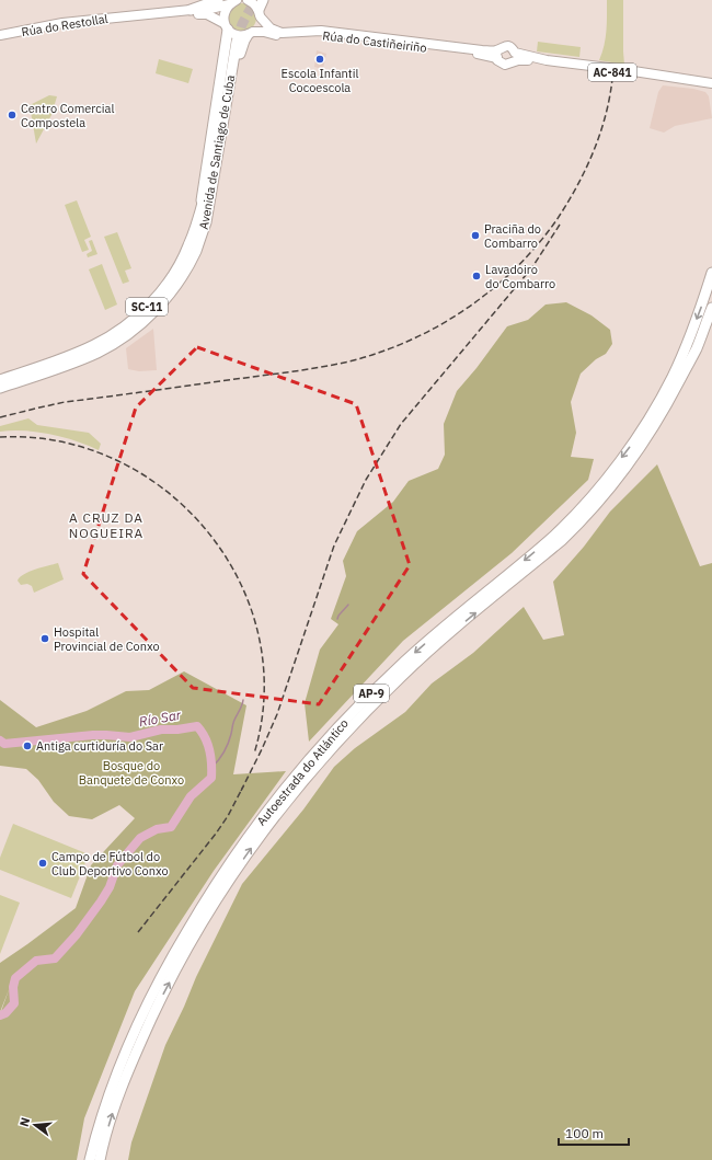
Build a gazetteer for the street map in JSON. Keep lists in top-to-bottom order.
{
  "streets": {
    "highway": [
      "Avenida de Santiago de Cuba",
      "SC-11",
      "AP-9",
      "Autoestrada do Atlántico"
    ],
    "main road": ["Rúa do Restollal", "Rúa do Castiñeiriño", "AC-841"]
  },
  "crossings": [
    ["Rúa do Restollal", "Rúa do Castiñeiriño"]
  ],
  "districts": ["A CRUZ DA NOGUEIRA"],
  "water": ["Río Sar"],
  "parks": ["Bosque do Banquete de Conxo"],
  "places": [
    "Escola Infantil Cocoescola",
    "Centro Comercial Compostela",
    "Praciña do Combarro",
    "Lavadoiro do Combarro",
    "Hospital Provincial de Conxo",
    "Antiga curtiduría do Sar",
    "Campo de Fútbol do Club Deportivo Conxo"
  ],
  "scale_bar": "100 m",
  "north": "left"
}
